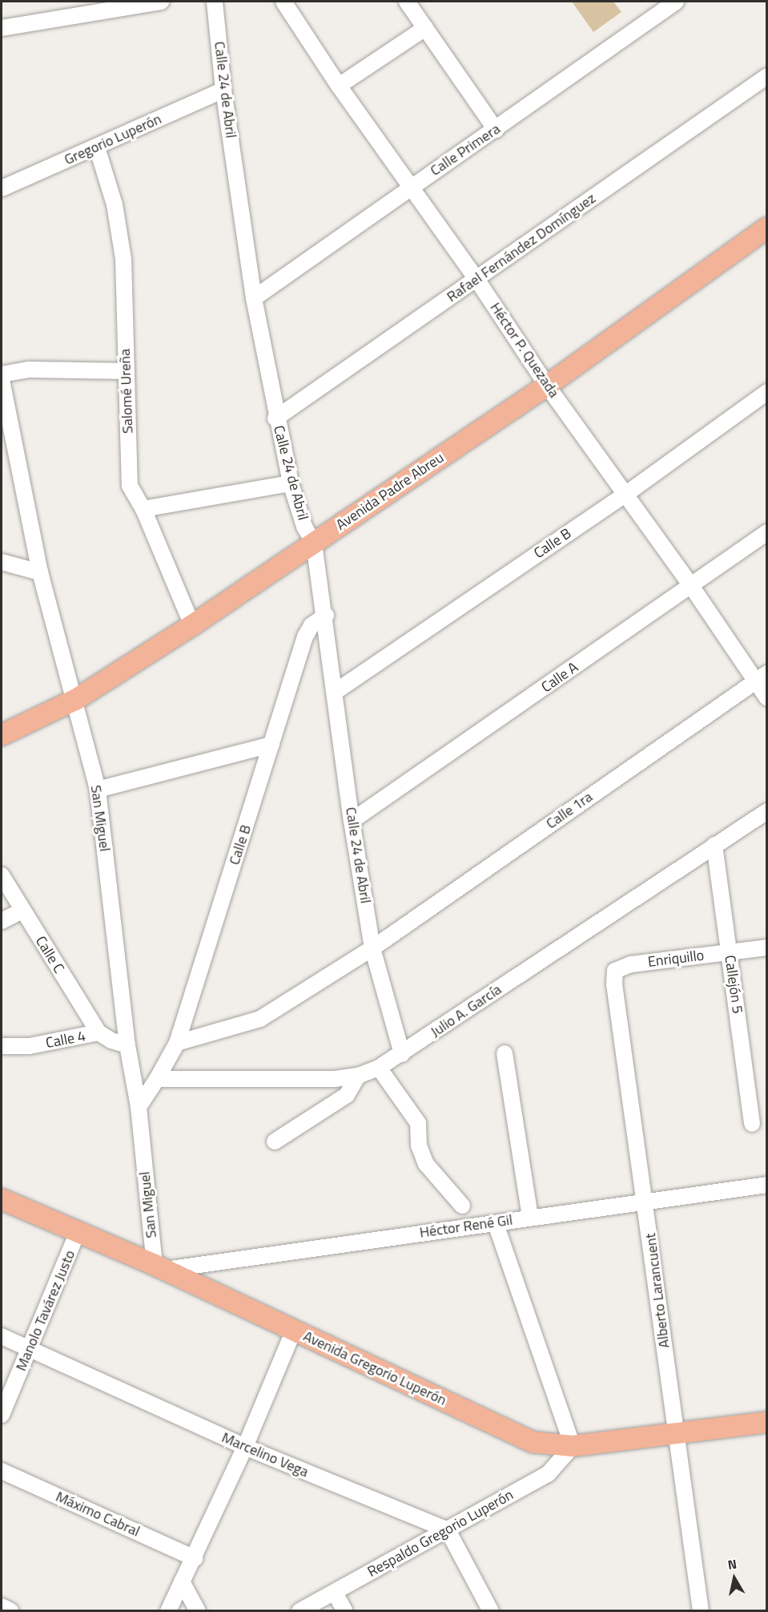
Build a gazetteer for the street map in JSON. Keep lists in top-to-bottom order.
{
  "streets": {
    "main road": ["Avenida Padre Abreu", "Avenida Gregorio Luperón"],
    "street": [
      "Calle 24 de Abril",
      "Gregorio Luperón",
      "Calle Primera",
      "Rafael Fernández Domínguez",
      "Héctor P. Quezada",
      "Salomé Ureña",
      "Calle B",
      "Calle A",
      "Calle 1ra",
      "San Miguel",
      "Calle C",
      "Enriquillo",
      "Callejón 5",
      "Julio A. García",
      "Calle 4",
      "Héctor René Gil",
      "Alberto Larancuent",
      "Manolo Tavárez Justo",
      "Marcelino Vega",
      "Máximo Cabral",
      "Respaldo Gregorio Luperón"
    ]
  },
  "crossings": [
    ["Calle 24 de Abril", "Gregorio Luperón"],
    ["Calle 24 de Abril", "Calle Primera"],
    ["Calle 24 de Abril", "Rafael Fernández Domínguez"],
    ["Calle 24 de Abril", "Avenida Padre Abreu"],
    ["Calle 24 de Abril", "Calle B"],
    ["Calle 24 de Abril", "Calle A"],
    ["Calle 24 de Abril", "Calle 1ra"],
    ["Calle 24 de Abril", "Julio A. García"],
    ["Gregorio Luperón", "Salomé Ureña"],
    ["Calle Primera", "Héctor P. Quezada"],
    ["Rafael Fernández Domínguez", "Héctor P. Quezada"],
    ["Héctor P. Quezada", "Avenida Padre Abreu"],
    ["Héctor P. Quezada", "Calle B"],
    ["Héctor P. Quezada", "Calle A"],
    ["Héctor P. Quezada", "Calle 1ra"],
    ["Salomé Ureña", "Avenida Padre Abreu"],
    ["Avenida Padre Abreu", "San Miguel"],
    ["Calle B", "Calle 1ra"],
    ["Calle B", "Julio A. García"],
    ["San Miguel", "Calle 4"],
    ["San Miguel", "Héctor René Gil"],
    ["San Miguel", "Avenida Gregorio Luperón"],
    ["Calle C", "Calle 4"],
    ["Enriquillo", "Callejón 5"],
    ["Enriquillo", "Alberto Larancuent"],
    ["Callejón 5", "Julio A. García"],
    ["Héctor René Gil", "Alberto Larancuent"],
    ["Héctor René Gil", "Avenida Gregorio Luperón"],
    ["Alberto Larancuent", "Avenida Gregorio Luperón"],
    ["Manolo Tavárez Justo", "Avenida Gregorio Luperón"],
    ["Manolo Tavárez Justo", "Marcelino Vega"],
    ["Avenida Gregorio Luperón", "Respaldo Gregorio Luperón"],
    ["Marcelino Vega", "Respaldo Gregorio Luperón"]
  ],
  "north": "top"
}
